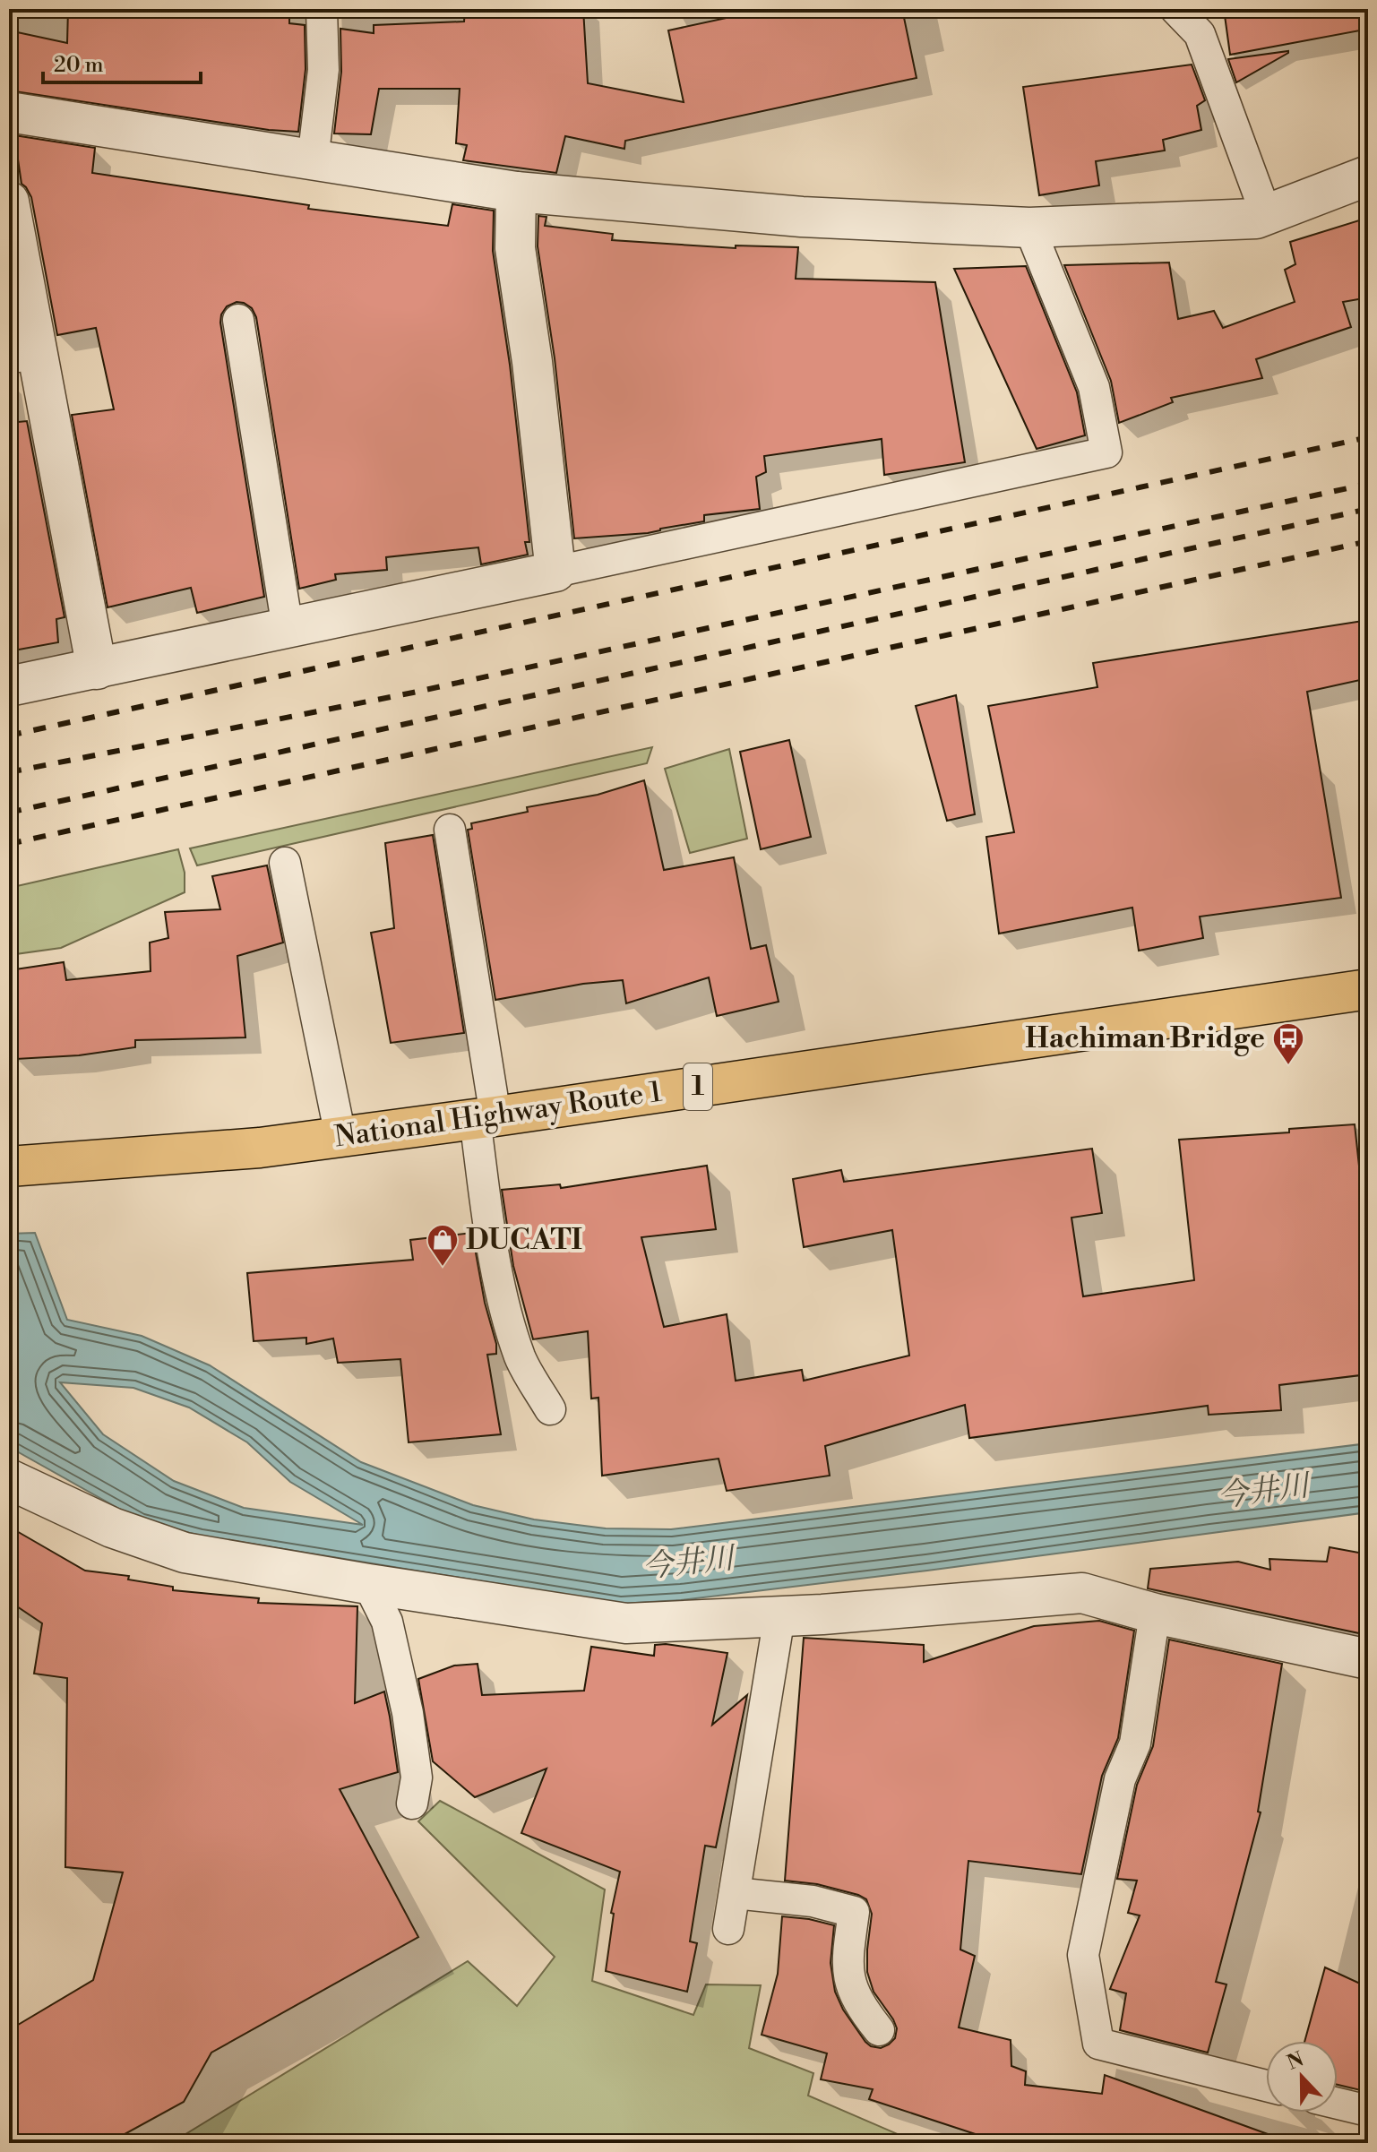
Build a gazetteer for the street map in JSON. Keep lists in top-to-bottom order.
{
  "streets": {
    "highway": ["1", "National Highway Route 1"]
  },
  "water": ["今井川"],
  "places": {
    "bus stop": ["Hachiman Bridge"],
    "shop": ["DUCATI"]
  },
  "scale_bar": "20 m",
  "north": "top"
}
